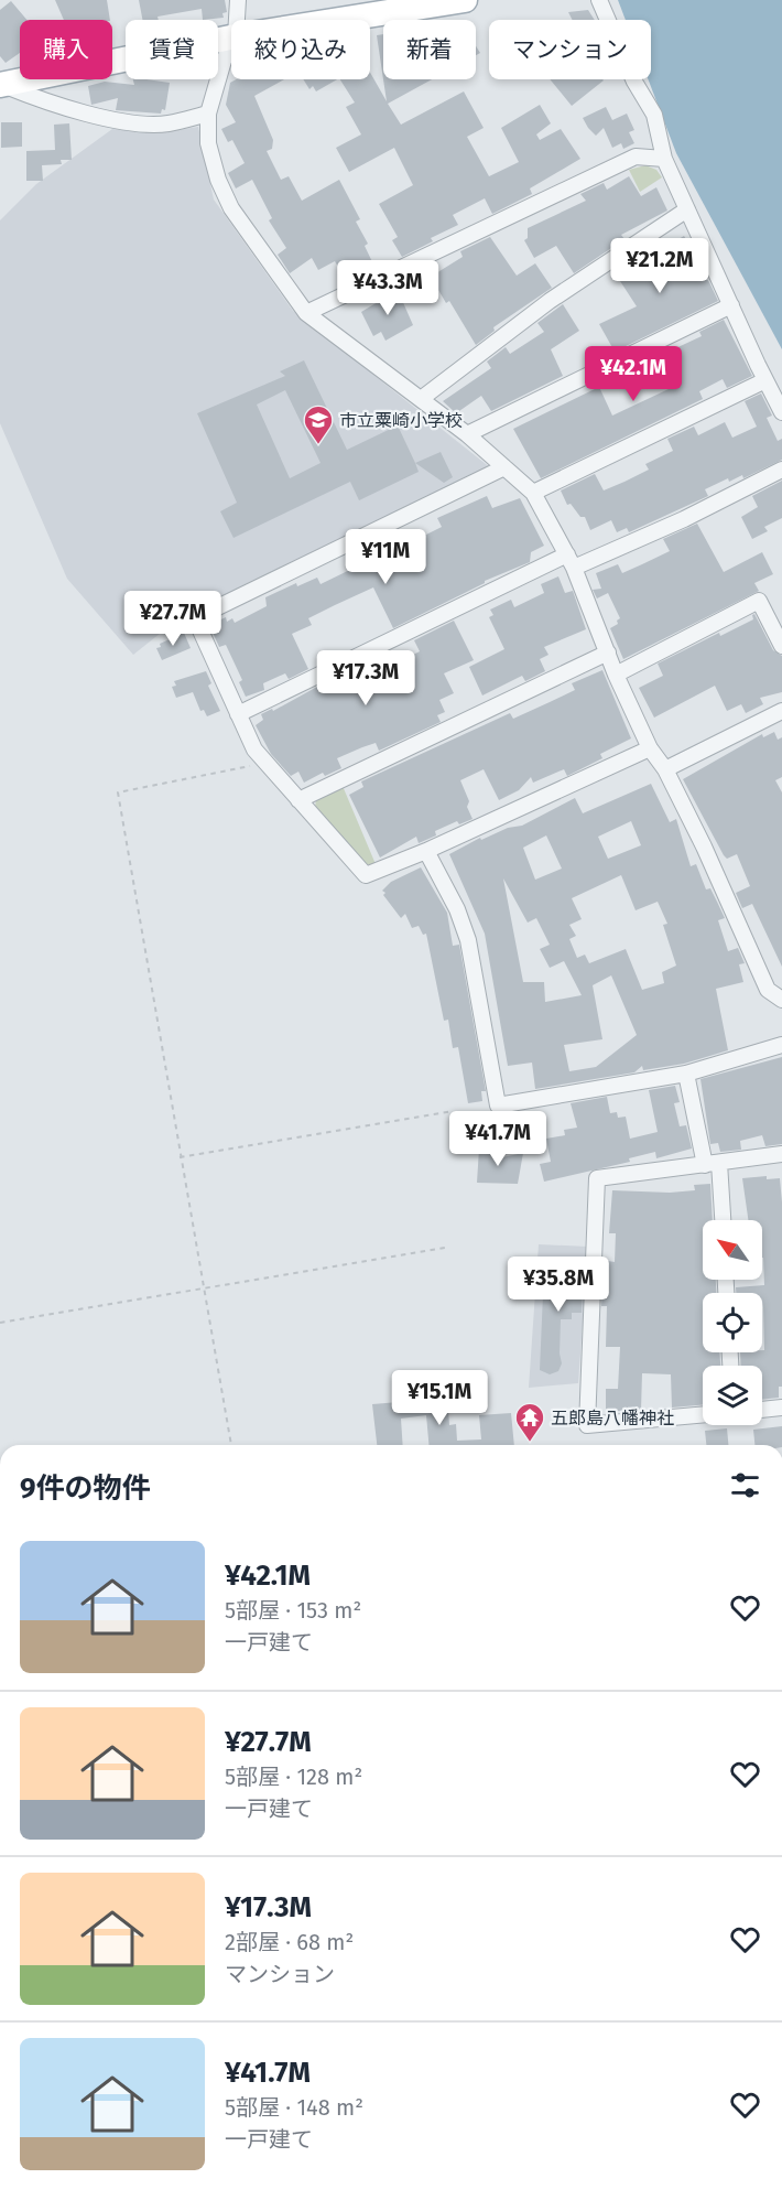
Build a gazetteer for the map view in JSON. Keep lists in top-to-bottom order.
{
  "places": {
    "school or university": ["市立粟崎小学校"],
    "temple": ["五郎島八幡神社"]
  },
  "north": "top left",
  "page": {
    "chip": [
      "購入",
      "賃貸",
      "絞り込み",
      "新着",
      "マンション"
    ],
    "price": [
      "¥21.2M",
      "¥43.3M",
      "¥42.1M",
      "¥11M",
      "¥27.7M",
      "¥17.3M",
      "¥41.7M",
      "¥35.8M",
      "¥15.1M"
    ],
    "heading": "9件の物件",
    "list": [
      {
        "name": "¥42.1M",
        "note": "5部屋 · 153 m² · 一戸建て"
      },
      {
        "name": "¥27.7M",
        "note": "5部屋 · 128 m² · 一戸建て"
      },
      {
        "name": "¥17.3M",
        "note": "2部屋 · 68 m² · マンション"
      },
      {
        "name": "¥41.7M",
        "note": "5部屋 · 148 m² · 一戸建て"
      }
    ]
  }
}
